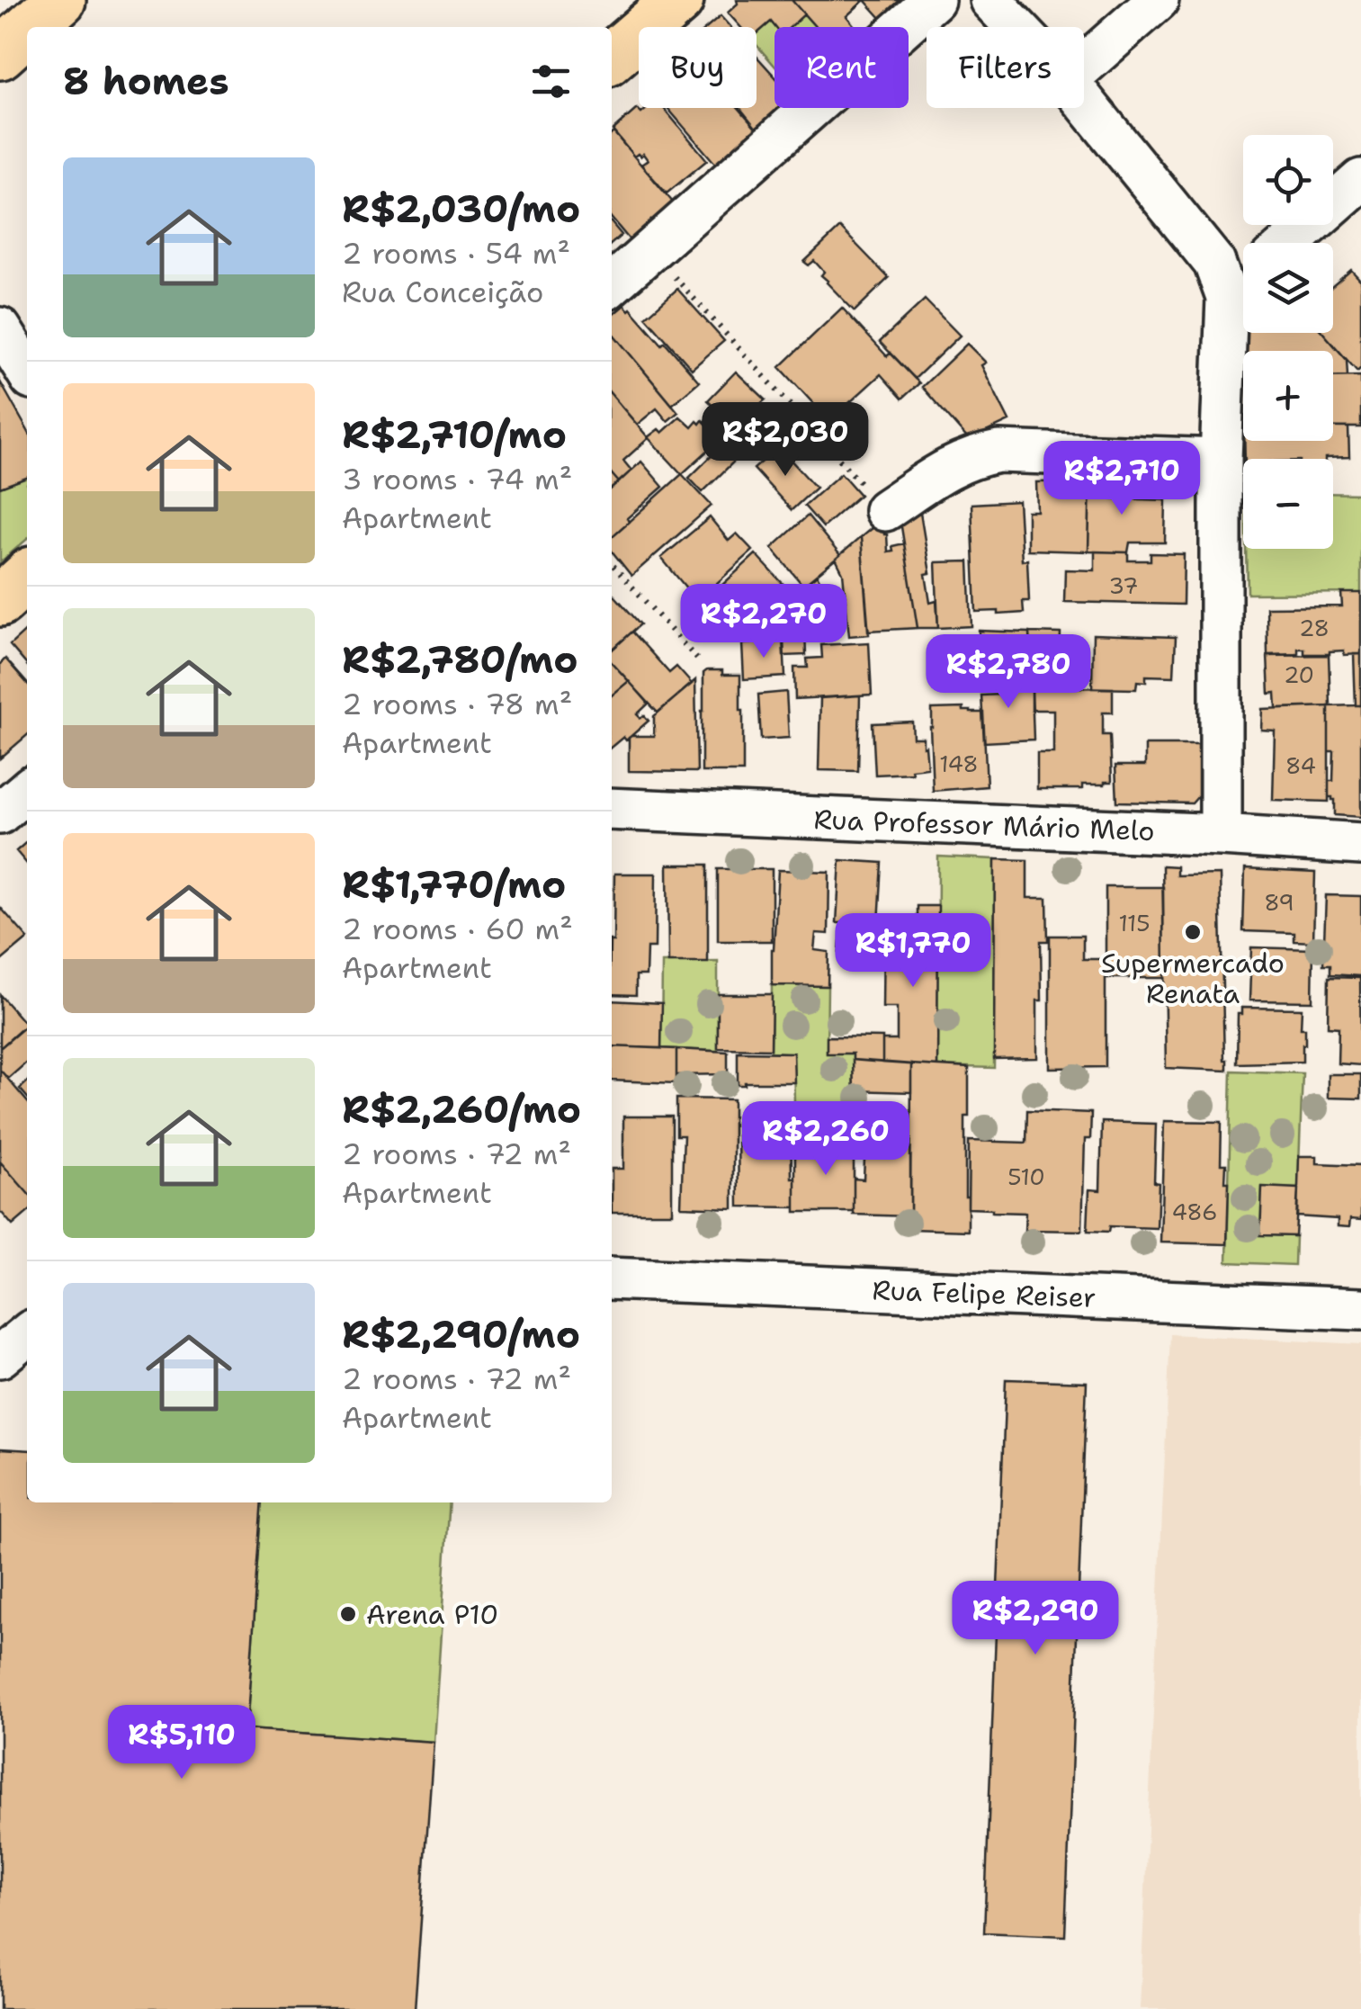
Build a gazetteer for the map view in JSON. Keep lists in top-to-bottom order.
{
  "streets": {
    "street": ["Rua Professor Mário Melo", "Rua Felipe Reiser"]
  },
  "places": ["Supermercado Renata", "Arena P10"],
  "house_numbers": [
    "37",
    "28",
    "20",
    "148",
    "84",
    "89",
    "115",
    "510",
    "486"
  ],
  "page": {
    "chip": ["Buy", "Rent", "Filters"],
    "heading": "8 homes",
    "map_buttons": ["+", "−"],
    "list": [
      {
        "name": "R$2,030/mo",
        "note": "2 rooms · 54 m² · Rua Conceição"
      },
      {
        "name": "R$2,710/mo",
        "note": "3 rooms · 74 m² · Apartment"
      },
      {
        "name": "R$2,780/mo",
        "note": "2 rooms · 78 m² · Apartment"
      },
      {
        "name": "R$1,770/mo",
        "note": "2 rooms · 60 m² · Apartment"
      },
      {
        "name": "R$2,260/mo",
        "note": "2 rooms · 72 m² · Apartment"
      },
      {
        "name": "R$2,290/mo",
        "note": "2 rooms · 72 m² · Apartment"
      }
    ],
    "price": [
      "R$2,030",
      "R$2,710",
      "R$2,270",
      "R$2,780",
      "R$1,770",
      "R$2,260",
      "R$2,290",
      "R$5,110"
    ]
  }
}
